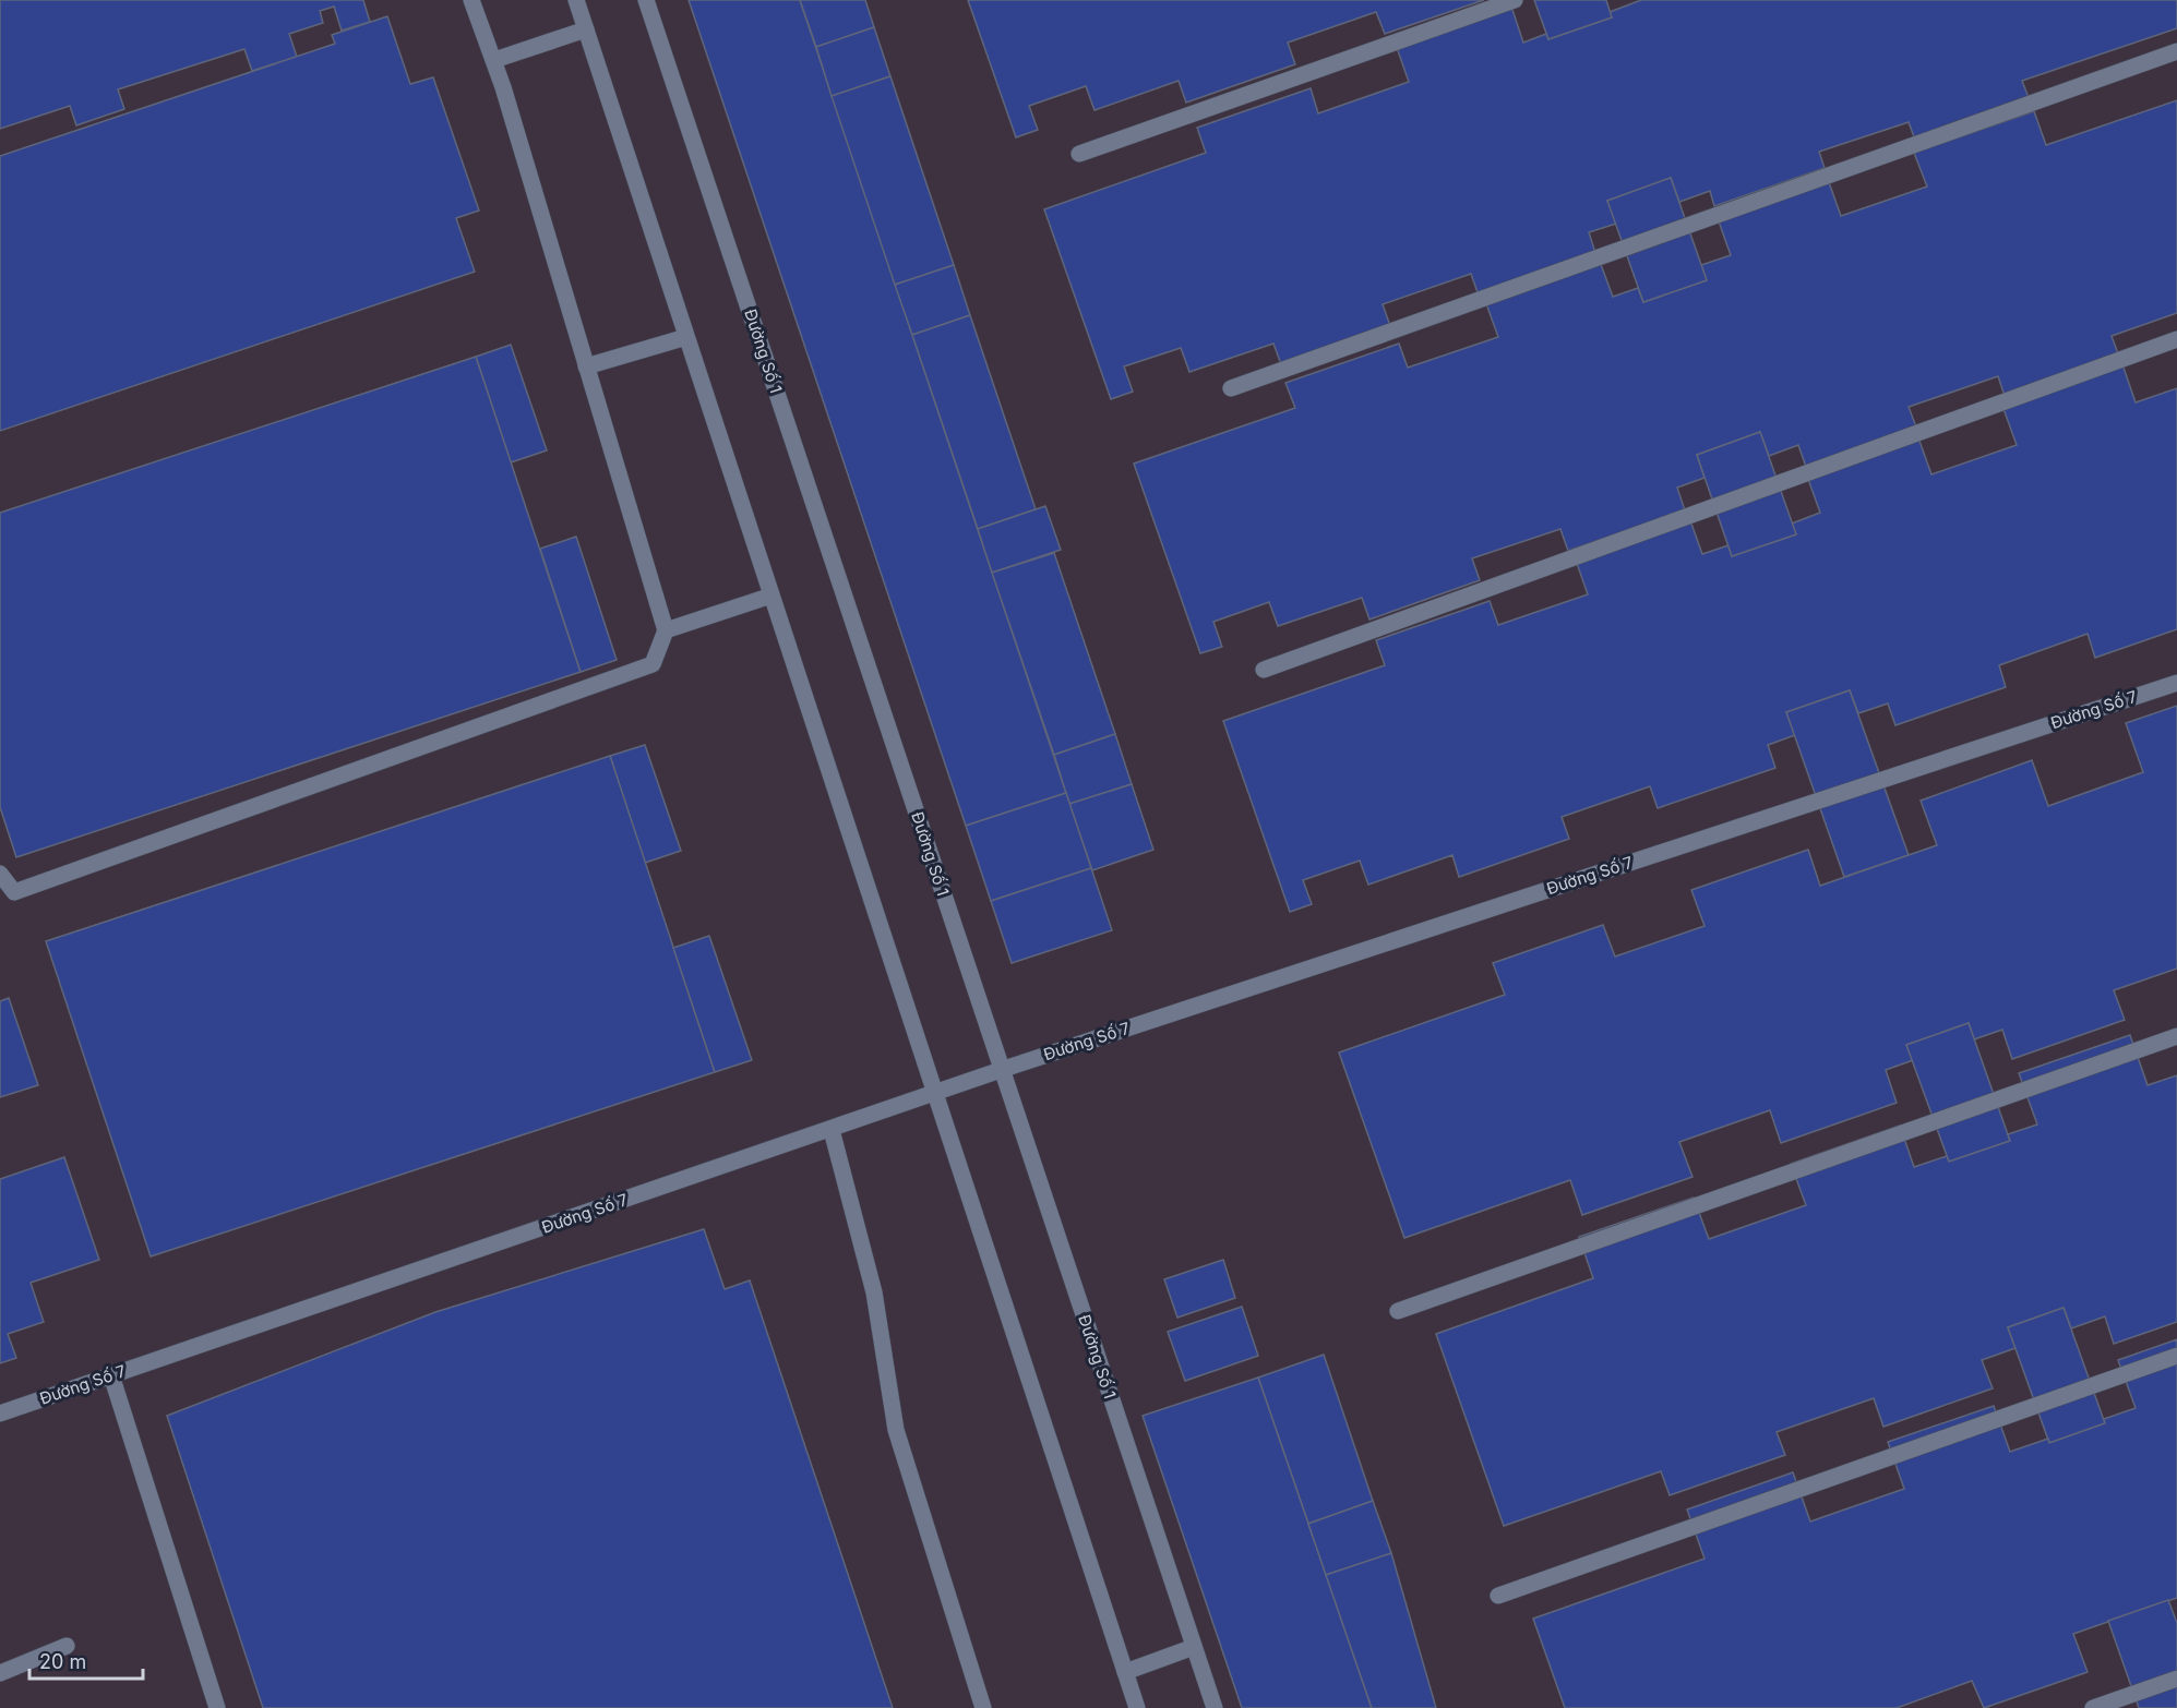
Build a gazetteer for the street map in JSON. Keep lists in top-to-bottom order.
{
  "streets": {
    "lane": ["Đường Số 1", "Đường Số 7"]
  },
  "crossings": [
    ["Đường Số 1", "Đường Số 7"]
  ],
  "scale_bar": "20 m"
}
